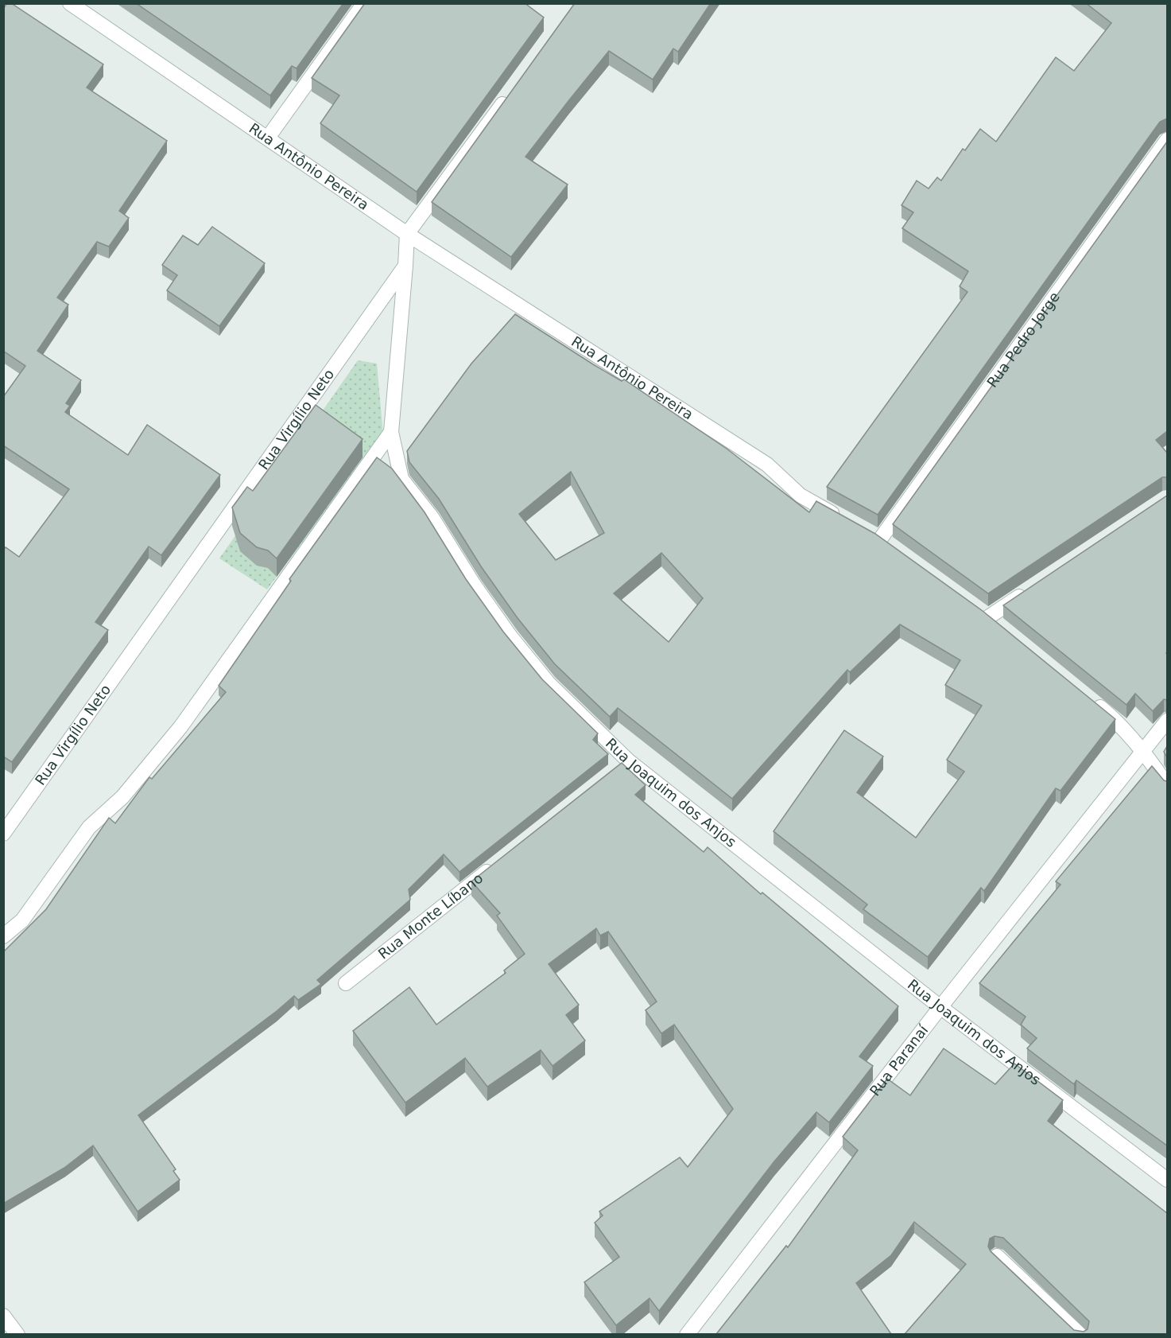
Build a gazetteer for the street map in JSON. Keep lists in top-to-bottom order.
{
  "streets": {
    "street": [
      "Rua Antônio Pereira",
      "Rua Pedro Jorge",
      "Rua Virgílio Neto",
      "Rua Joaquim dos Anjos",
      "Rua Monte Líbano",
      "Rua Paranaí"
    ]
  },
  "crossings": [
    ["Rua Virgílio Neto", "Rua Joaquim dos Anjos"],
    ["Rua Joaquim dos Anjos", "Rua Paranaí"]
  ]
}
